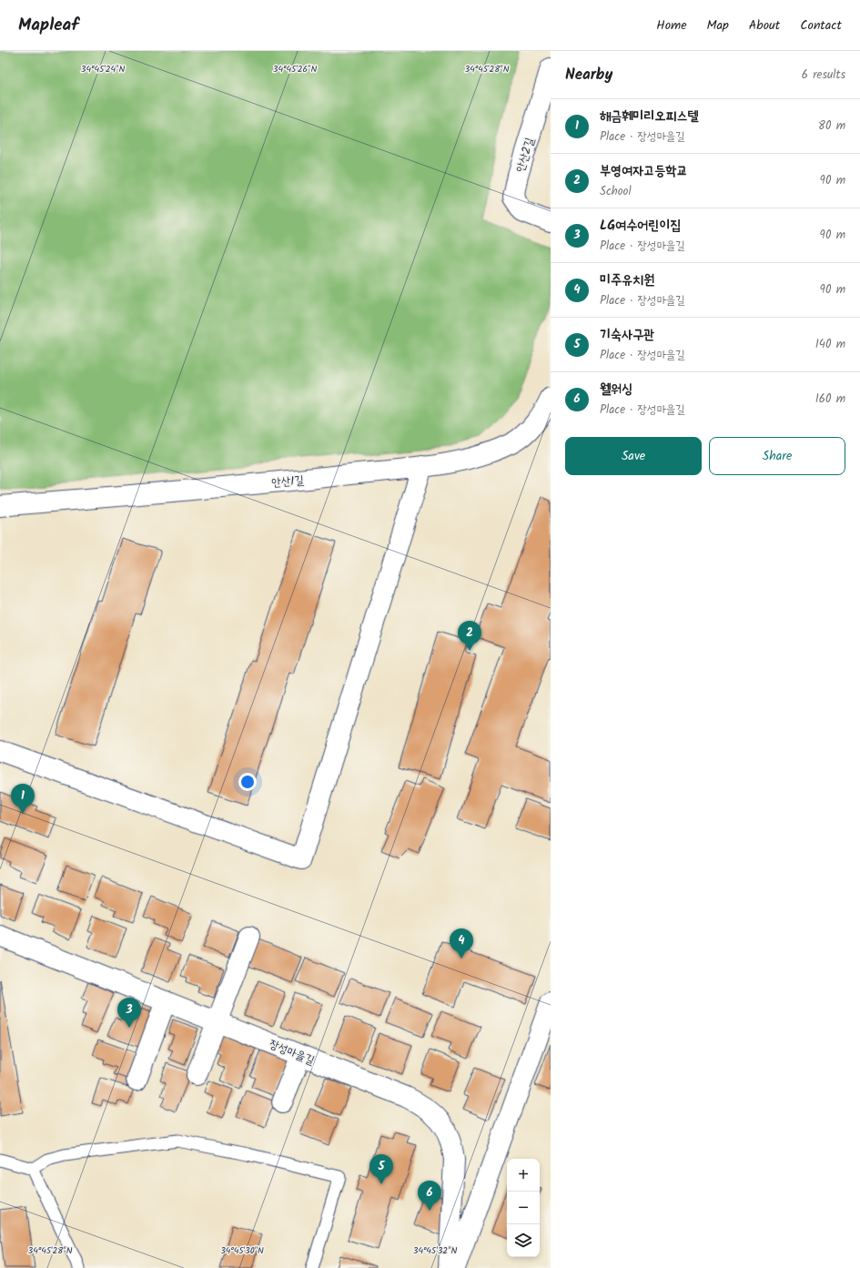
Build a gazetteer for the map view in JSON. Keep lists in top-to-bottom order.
{
  "streets": {
    "street": ["안산2길", "안산1길", "장성마을길"]
  },
  "page": {
    "header": "Mapleaf",
    "nav": [
      "Home",
      "Map",
      "About",
      "Contact"
    ],
    "heading": ["Nearby", "6 results"],
    "list": [
      {
        "mark": "1",
        "name": "해금훼미리오피스텔",
        "note": "Place · 장성마을길",
        "value": "80 m"
      },
      {
        "mark": "2",
        "name": "부영여자고등학교",
        "note": "School",
        "value": "90 m"
      },
      {
        "mark": "3",
        "name": "LG여수어린이집",
        "note": "Place · 장성마을길",
        "value": "90 m"
      },
      {
        "mark": "4",
        "name": "미주유치원",
        "note": "Place · 장성마을길",
        "value": "90 m"
      },
      {
        "mark": "5",
        "name": "기숙사구관",
        "note": "Place · 장성마을길",
        "value": "140 m"
      },
      {
        "mark": "6",
        "name": "웰워싱",
        "note": "Place · 장성마을길",
        "value": "160 m"
      }
    ],
    "buttons": ["Save", "Share"],
    "pins": [
      "2",
      "1",
      "4",
      "3",
      "5",
      "6"
    ],
    "map_buttons": ["+", "−"]
  },
  "coordinates": [
    "34°45'26\"N",
    "34°45'24\"N",
    "34°45'28\"N",
    "34°45'30\"N",
    "34°45'32\"N"
  ]
}
